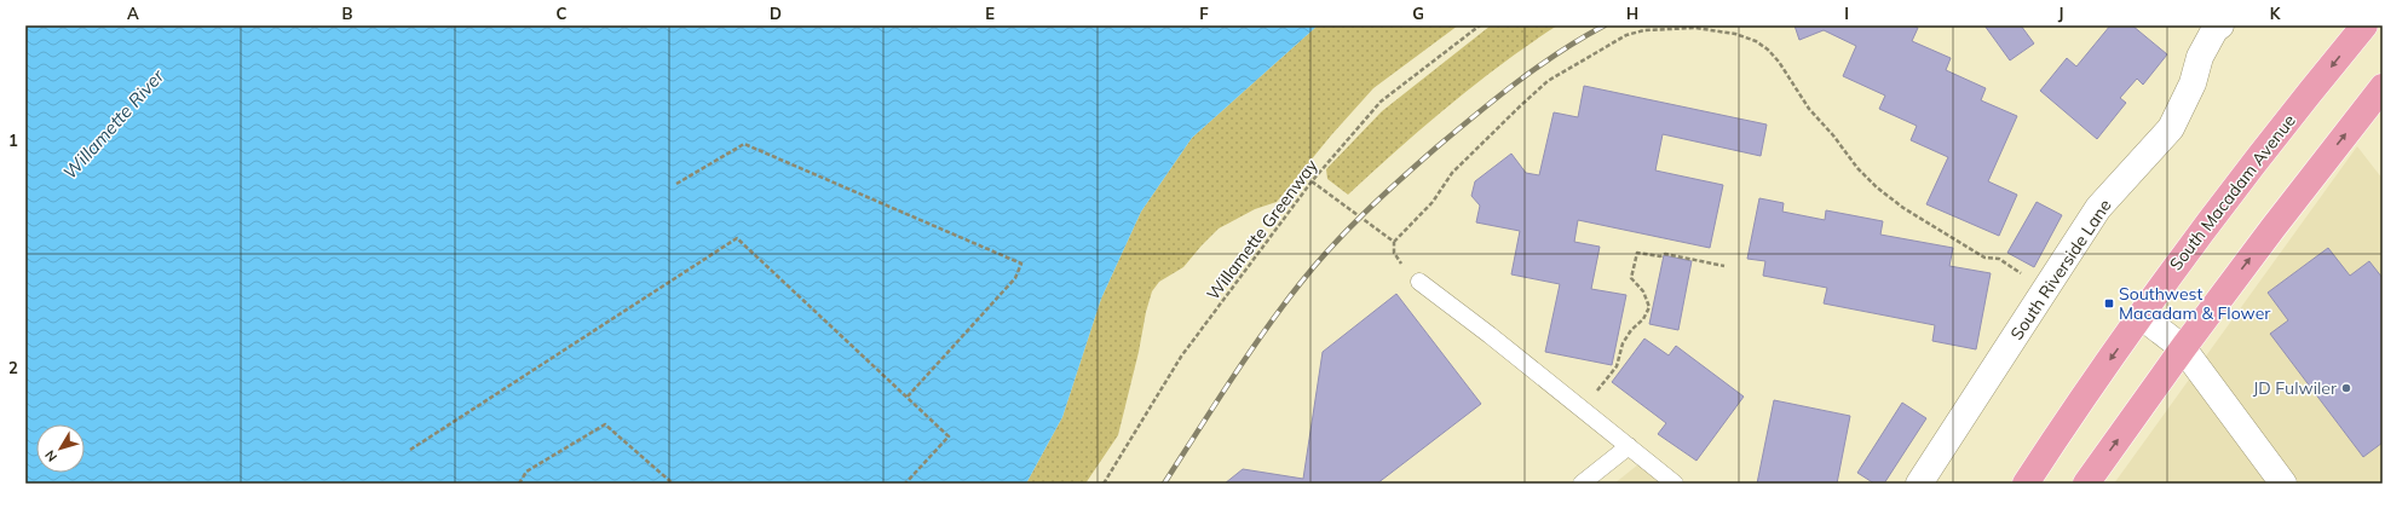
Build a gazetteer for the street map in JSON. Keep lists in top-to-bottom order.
{
  "streets": {
    "main road": ["South Macadam Avenue"],
    "street": ["South Riverside Lane"],
    "path": ["Willamette Greenway"]
  },
  "water": ["Willamette River"],
  "places": {
    "transit": ["Southwest Macadam & Flower"],
    "other": ["JD Fulwiler"]
  },
  "north": "bottom left",
  "grid": {
    "columns": [
      "A",
      "B",
      "C",
      "D",
      "E",
      "F",
      "G",
      "H",
      "I",
      "J",
      "K"
    ],
    "rows": ["1", "2"]
  }
}
